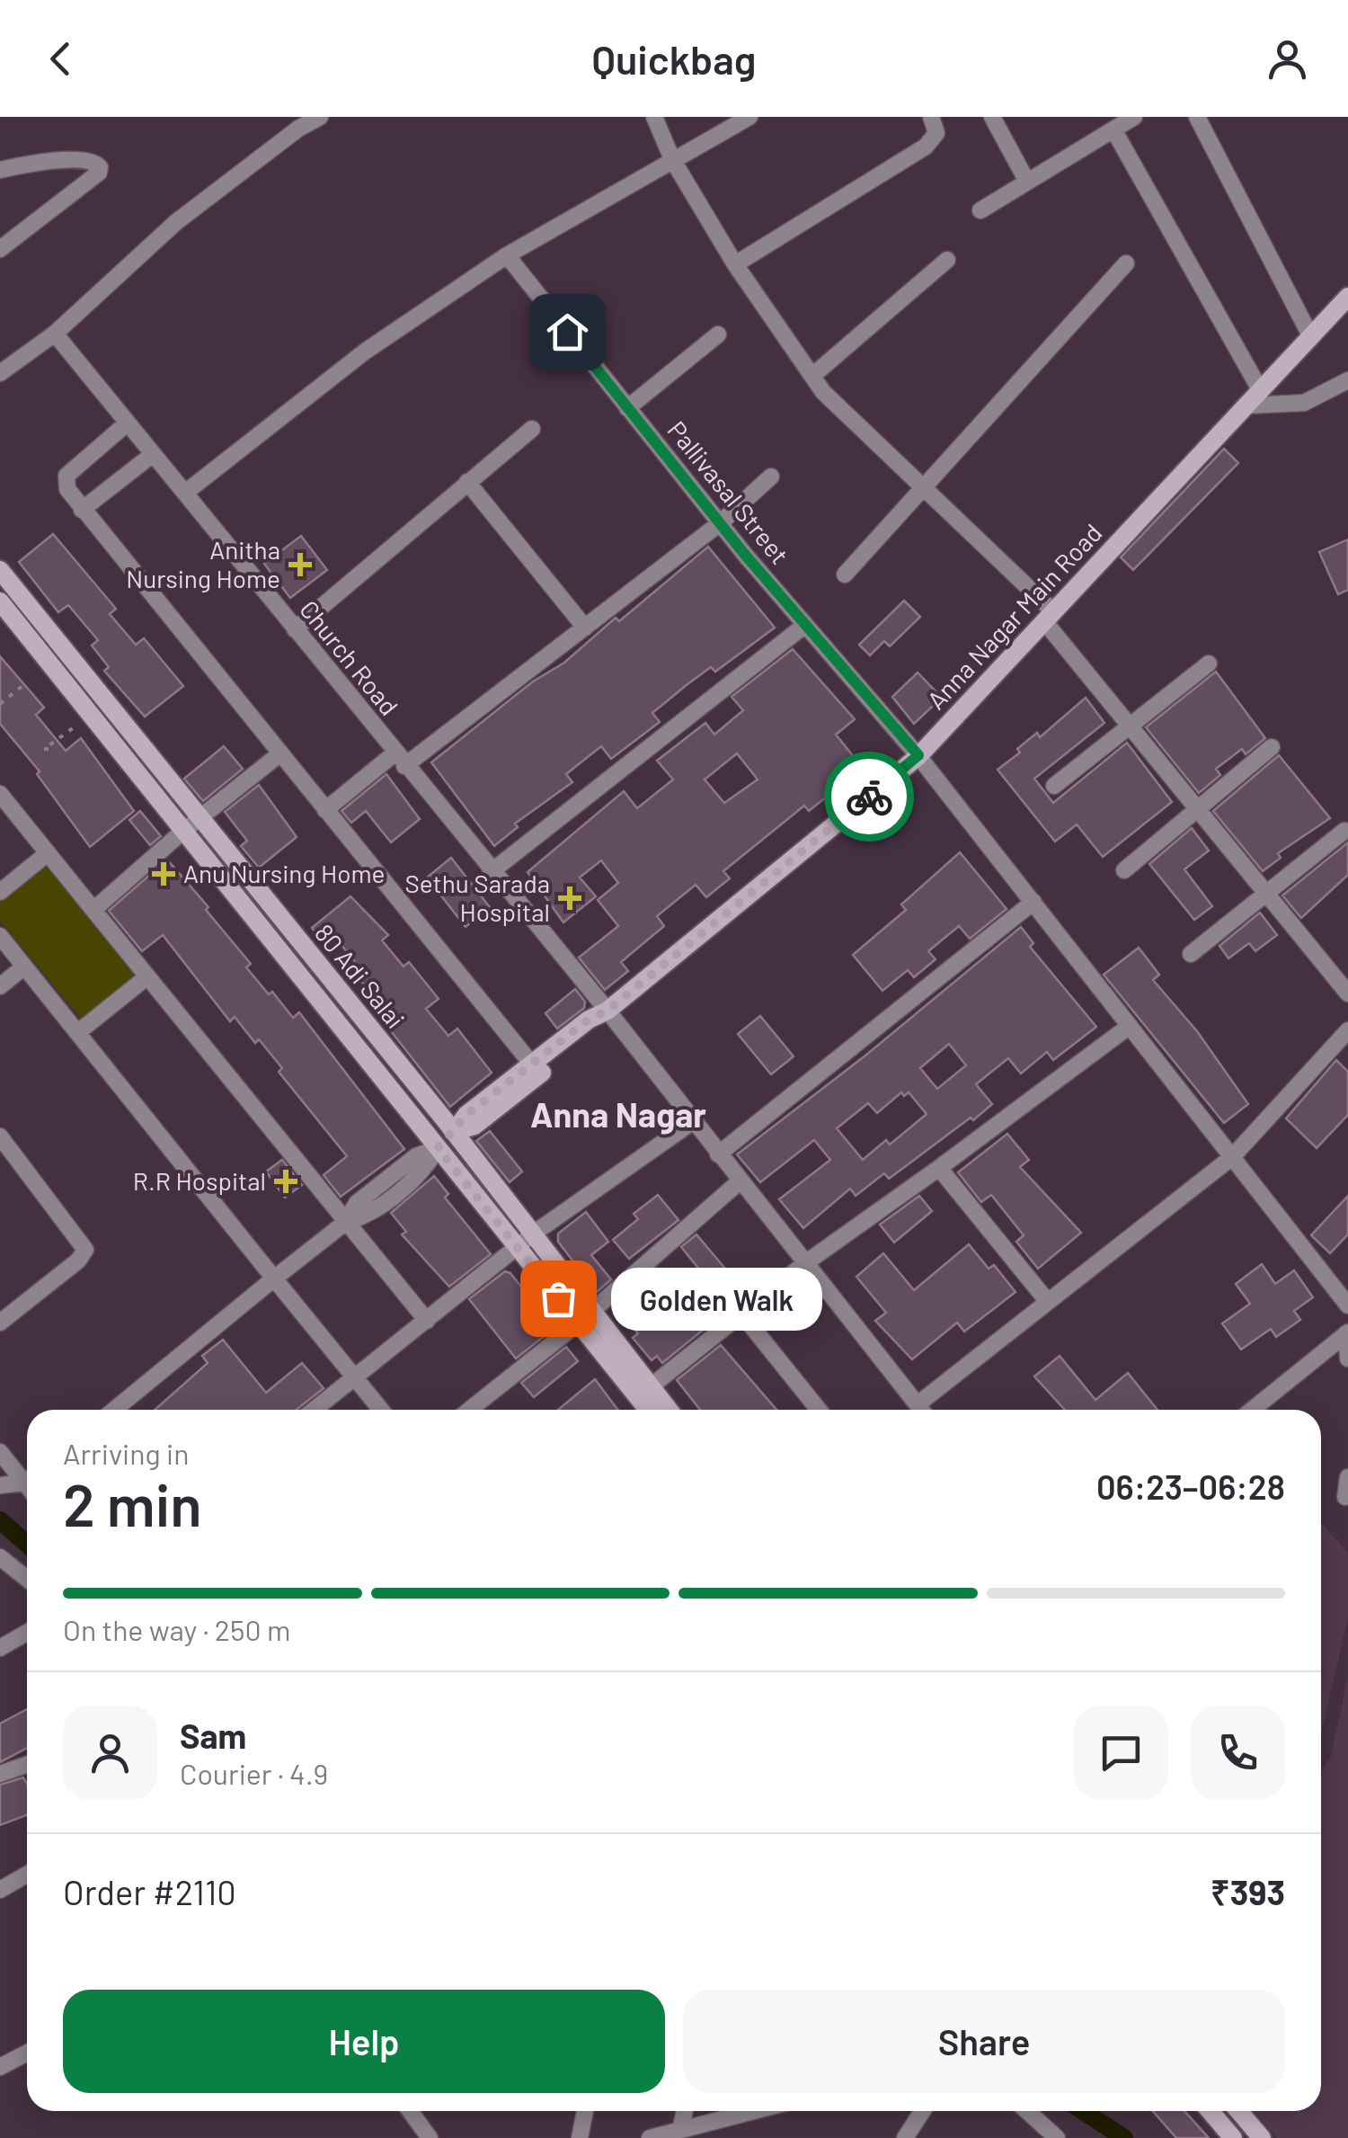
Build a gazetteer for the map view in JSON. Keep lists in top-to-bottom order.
{
  "streets": {
    "main road": ["Anna Nagar Main Road", "80 Adi Salai"],
    "street": ["Pallivasal Street", "Church Road"]
  },
  "crossings": [
    ["Pallivasal Street", "Anna Nagar Main Road"],
    ["Anna Nagar Main Road", "Church Road"],
    ["Anna Nagar Main Road", "80 Adi Salai"]
  ],
  "districts": ["Anna Nagar"],
  "places": {
    "health": [
      "Anitha Nursing Home",
      "Anu Nursing Home",
      "Sethu Sarada Hospital",
      "R.R Hospital"
    ],
    "other": ["Golden Walk"]
  },
  "page": {
    "header": "Quickbag",
    "bubble": "Golden Walk",
    "heading": ["2 min", "Arriving in", "06:23–06:28"],
    "panel": [
      "Sam",
      "Courier · 4.9",
      "Order #2110",
      "₹393"
    ],
    "bar": "On the way · 250 m",
    "buttons": ["Help", "Share"]
  }
}
